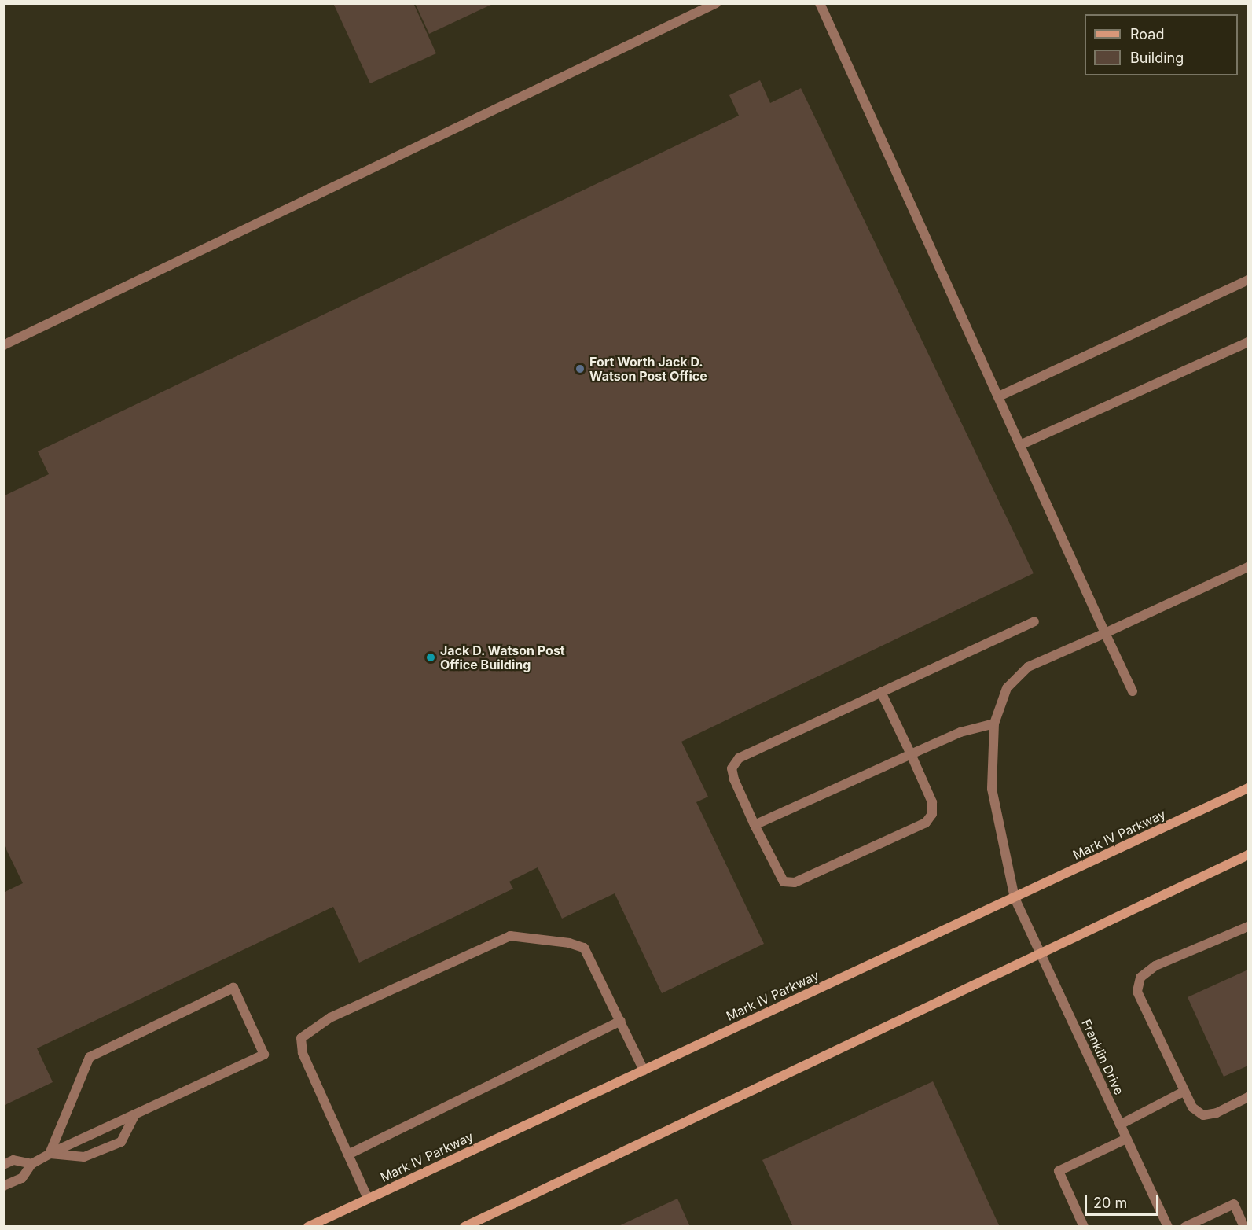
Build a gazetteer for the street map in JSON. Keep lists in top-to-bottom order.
{
  "streets": {
    "main road": ["Mark IV Parkway"],
    "street": ["Franklin Drive"]
  },
  "crossings": [
    ["Mark IV Parkway", "Franklin Drive"]
  ],
  "places": ["Fort Worth Jack D. Watson Post Office", "Jack D. Watson Post Office Building"],
  "legend": ["Road", "Building"],
  "scale_bar": "20 m"
}
